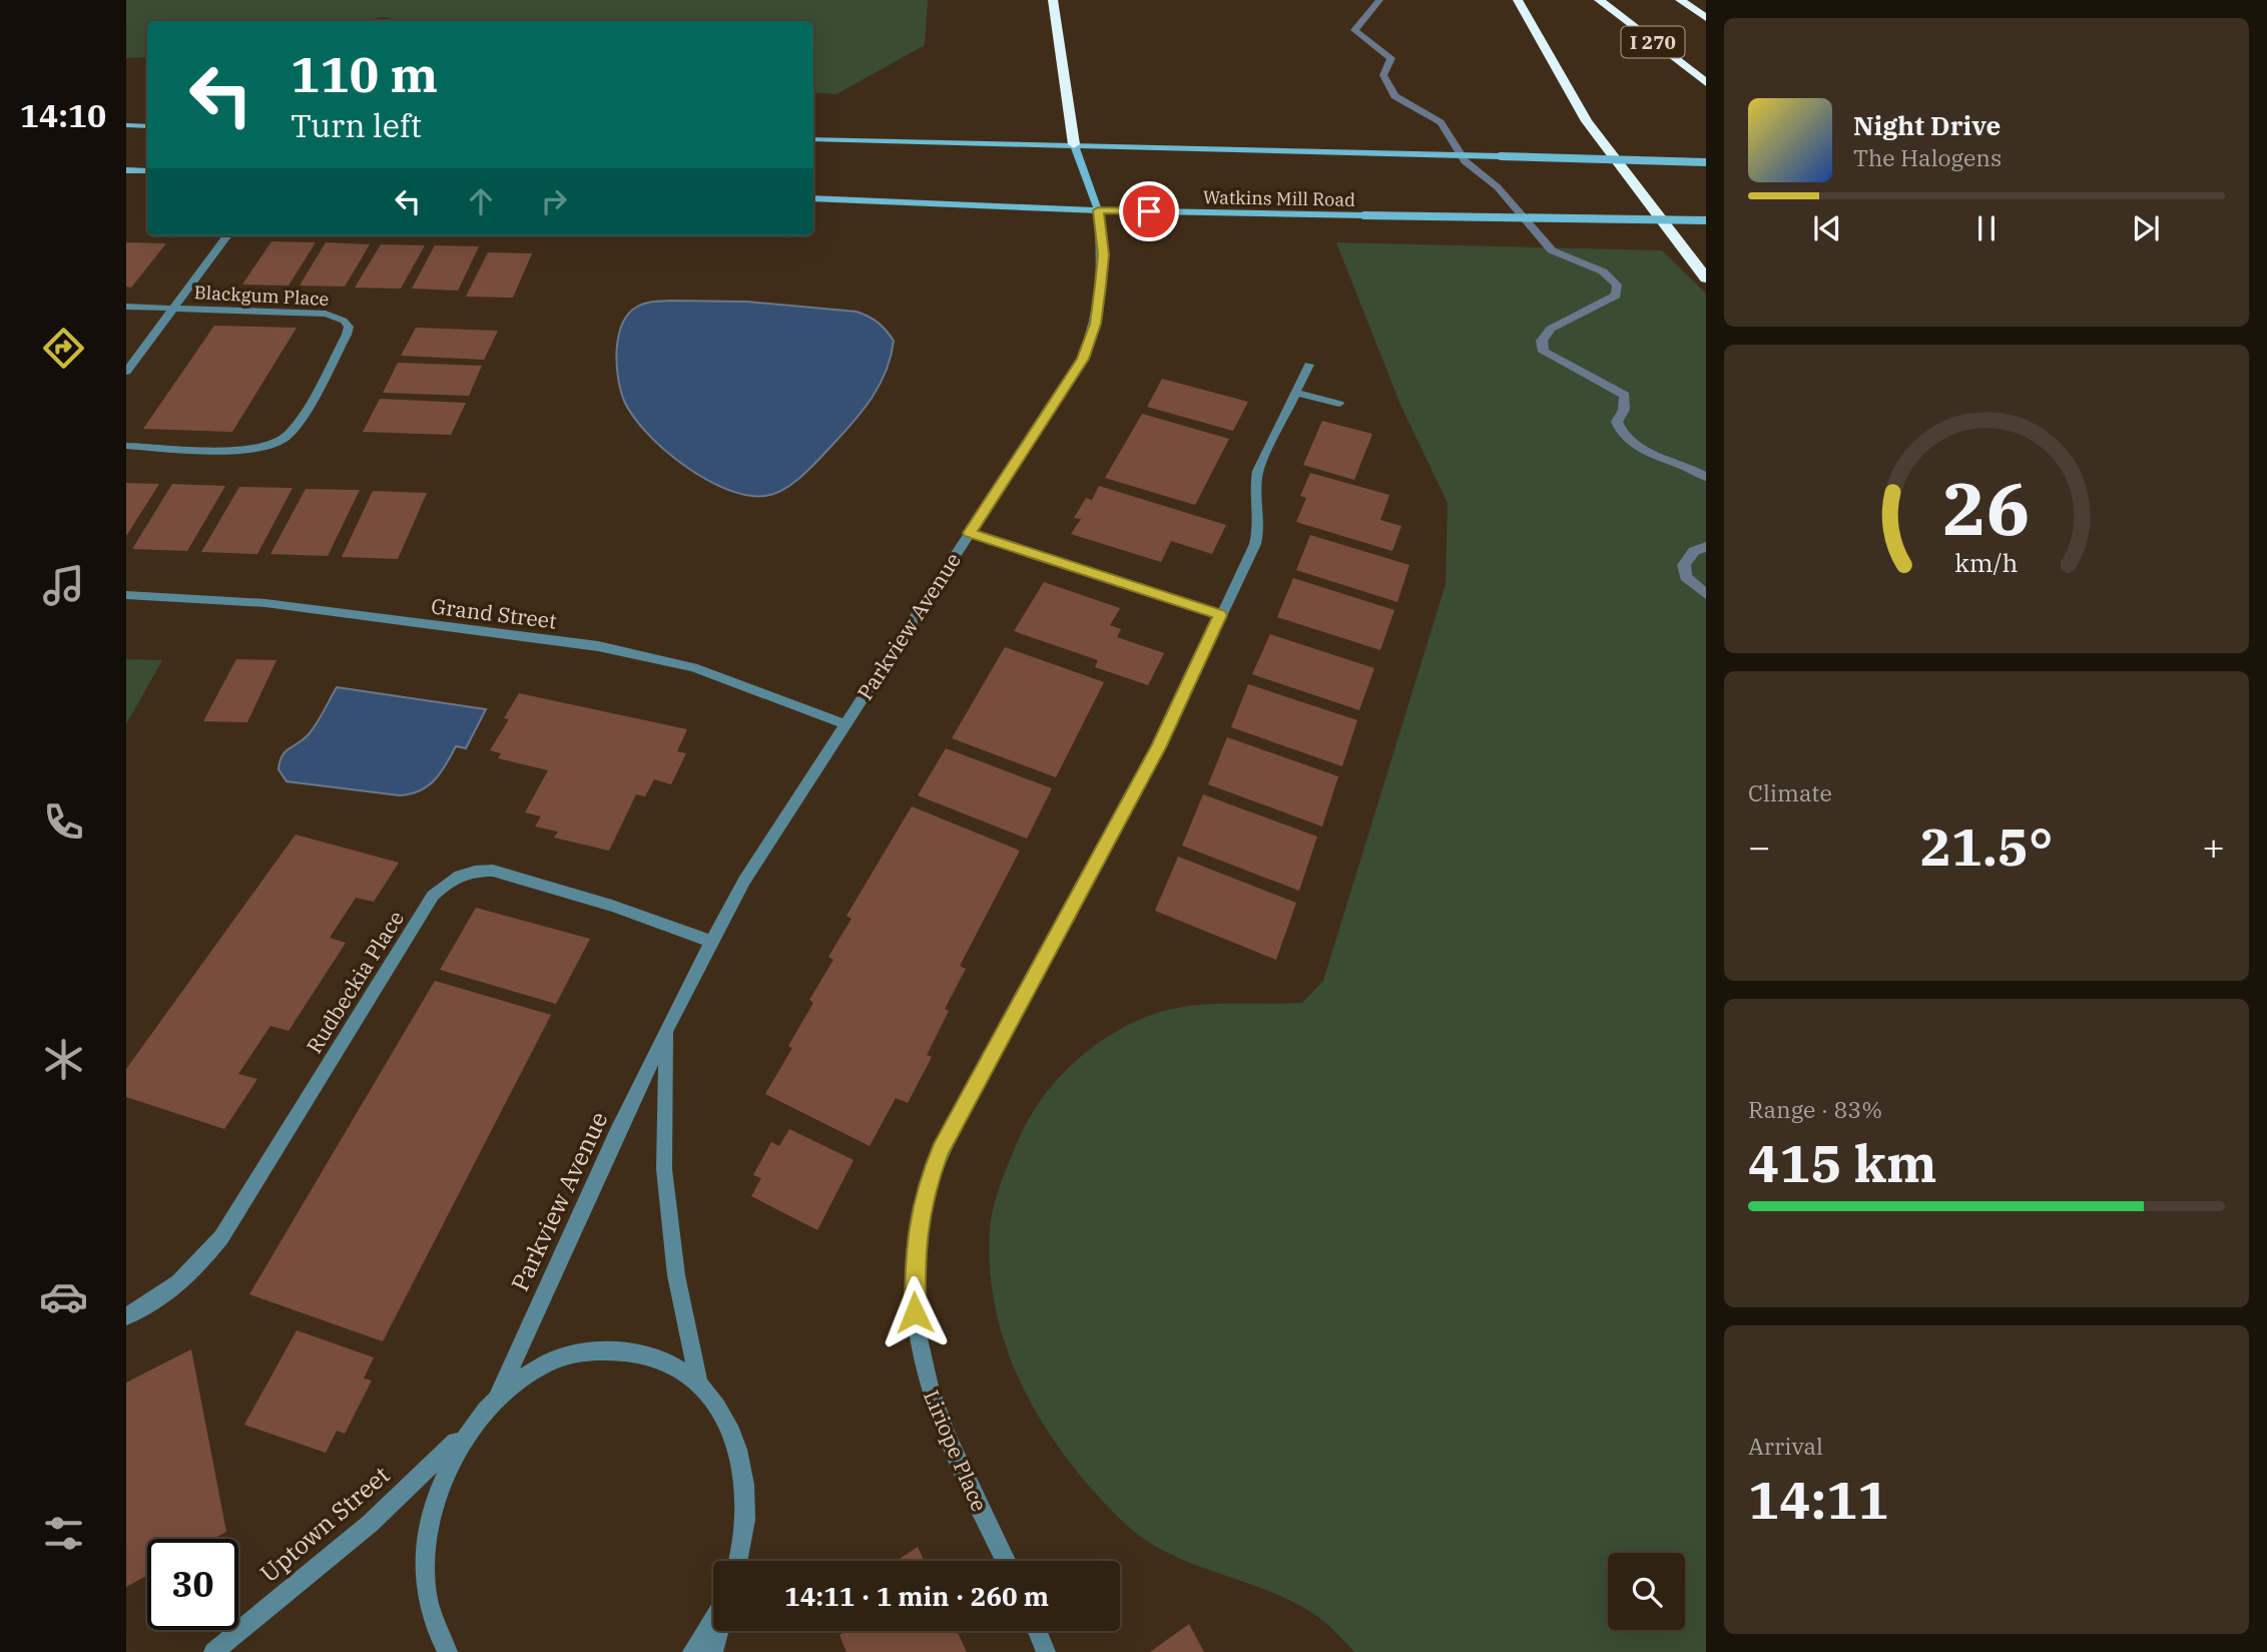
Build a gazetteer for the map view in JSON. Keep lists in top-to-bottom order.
{
  "streets": {
    "highway": ["I 270"],
    "main road": ["Watkins Mill Road"],
    "street": [
      "Blackgum Place",
      "Grand Street",
      "Parkview Avenue",
      "Rudbeckia Place",
      "Liriope Place",
      "Uptown Street"
    ]
  },
  "crossings": [
    ["Watkins Mill Road", "Parkview Avenue"],
    ["Grand Street", "Parkview Avenue"],
    ["Parkview Avenue", "Rudbeckia Place"]
  ],
  "page": {
    "tabs": "14:10",
    "turn": ["110 m", "Turn left"],
    "song": ["Night Drive", "The Halogens"],
    "tile": [
      "Climate",
      ["Range · 83%", "415 km"],
      ["Arrival", "14:11"]
    ],
    "heat": ["−", "21.5°", "+"],
    "limit": "30",
    "trip": "14:11 · 1 min · 260 m",
    "gauge": ["26", "km/h"]
  }
}
